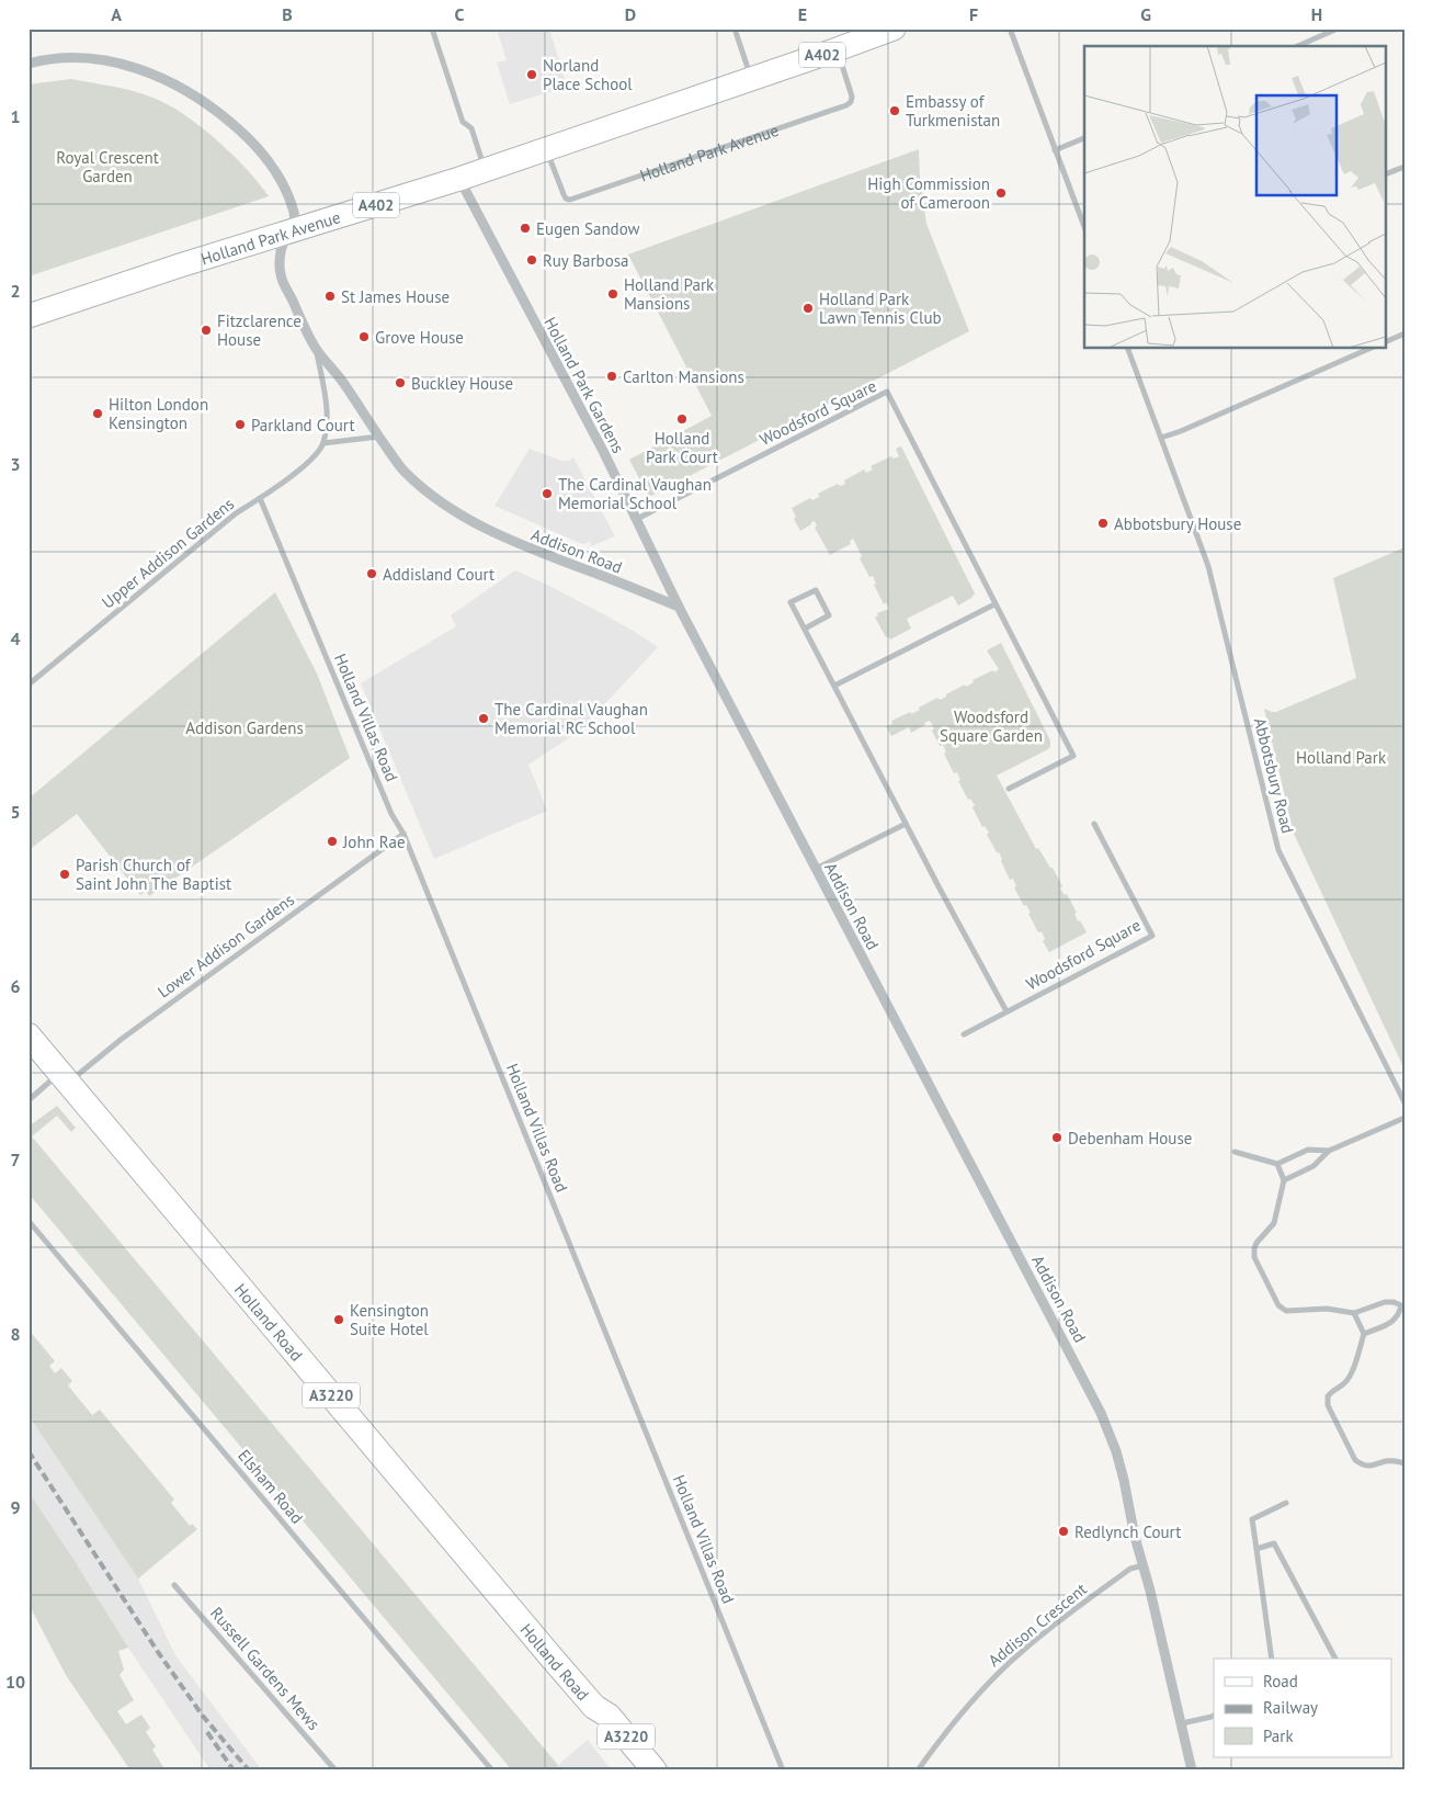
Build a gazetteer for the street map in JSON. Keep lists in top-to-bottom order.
{
  "streets": {
    "highway": ["Holland Road", "A3220"],
    "main road": ["A402", "Holland Park Avenue"],
    "street": [
      "Holland Park Gardens",
      "Woodsford Square",
      "Addison Road",
      "Upper Addison Gardens",
      "Holland Villas Road",
      "Abbotsbury Road",
      "Lower Addison Gardens",
      "Elsham Road",
      "Addison Crescent",
      "Russell Gardens Mews"
    ]
  },
  "crossings": [
    ["Holland Park Avenue", "Holland Park Gardens"],
    ["Holland Park Avenue", "Addison Road"],
    ["Holland Park Gardens", "Woodsford Square"],
    ["Holland Park Gardens", "Addison Road"],
    ["Addison Road", "Addison Crescent"],
    ["Upper Addison Gardens", "Holland Villas Road"],
    ["Holland Villas Road", "Lower Addison Gardens"],
    ["Lower Addison Gardens", "Holland Road"]
  ],
  "parks": [
    "Royal Crescent Garden",
    "Woodsford Square Garden",
    "Addison Gardens",
    "Holland Park"
  ],
  "places": [
    "Norland Place School",
    "Embassy of Turkmenistan",
    "High Commission of Cameroon",
    "Eugen Sandow",
    "Ruy Barbosa",
    "Holland Park Mansions",
    "St James House",
    "Holland Park Lawn Tennis Club",
    "Fitzclarence House",
    "Grove House",
    "Carlton Mansions",
    "Buckley House",
    "Hilton London Kensington",
    "Holland Park Court",
    "Parkland Court",
    "The Cardinal Vaughan Memorial School",
    "Abbotsbury House",
    "Addisland Court",
    "The Cardinal Vaughan Memorial RC School",
    "John Rae",
    "Parish Church of Saint John The Baptist",
    "Debenham House",
    "Kensington Suite Hotel",
    "Redlynch Court"
  ],
  "legend": ["Road", "Railway", "Park"],
  "grid": {
    "columns": [
      "A",
      "B",
      "C",
      "D",
      "E",
      "F",
      "G",
      "H"
    ],
    "rows": [
      "1",
      "2",
      "3",
      "4",
      "5",
      "6",
      "7",
      "8",
      "9",
      "10"
    ]
  }
}
